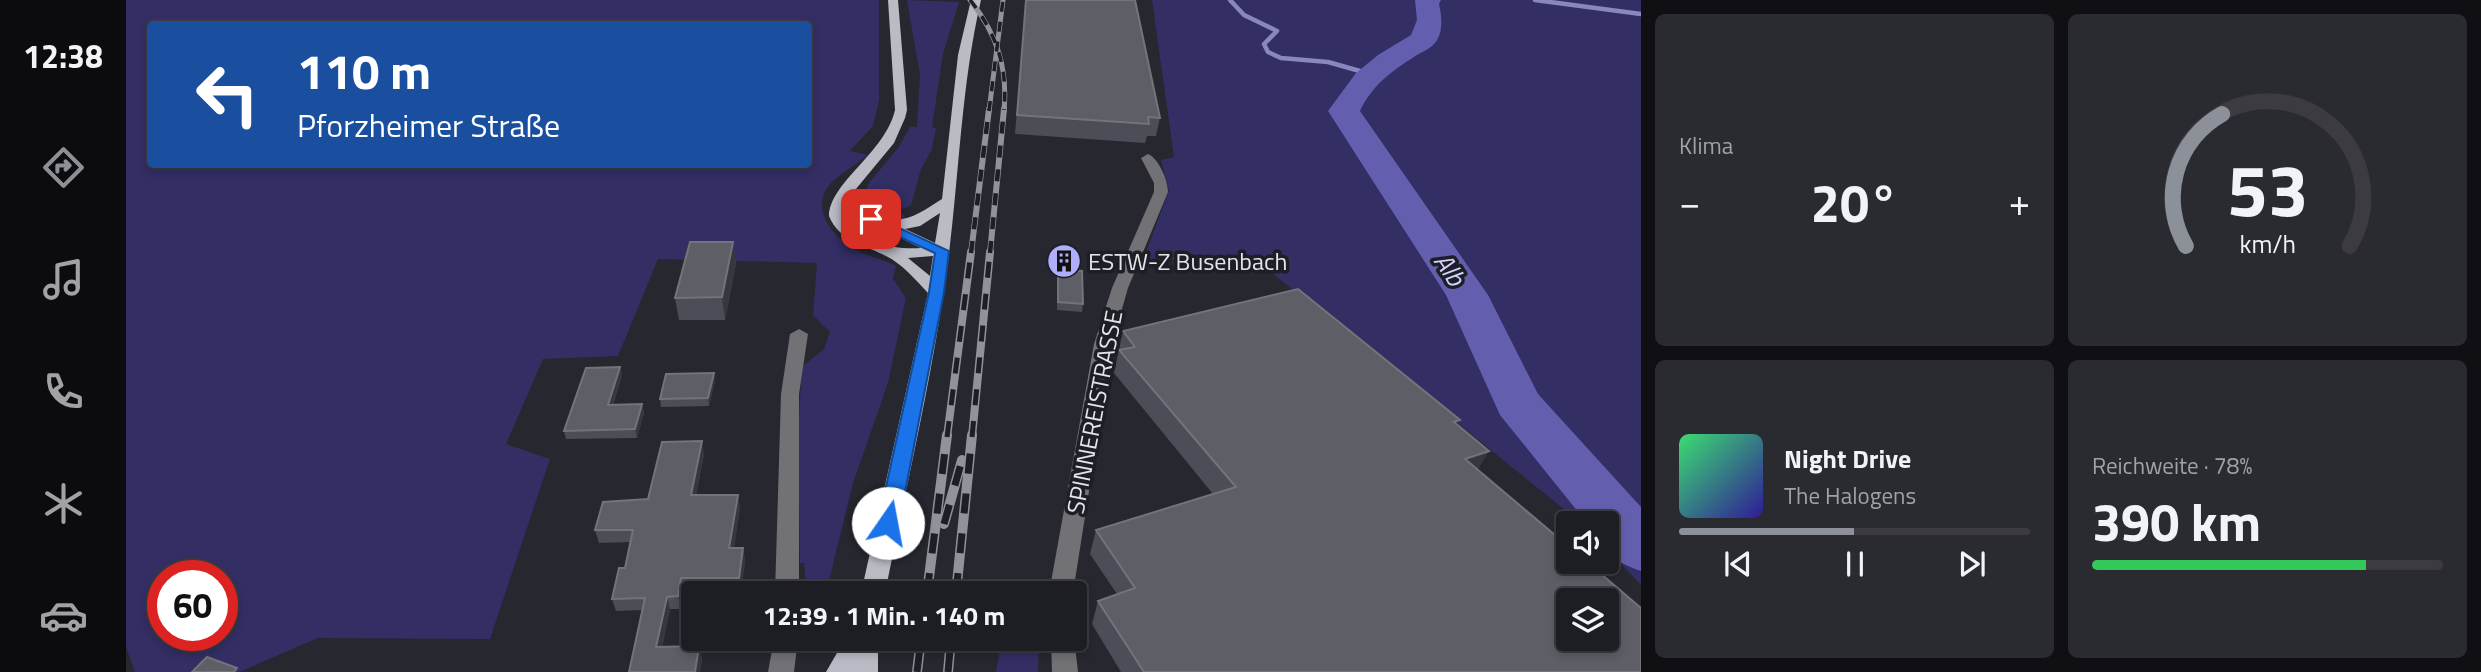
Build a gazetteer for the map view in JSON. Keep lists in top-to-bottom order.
{
  "streets": {
    "street": ["SPINNEREISTRASSE"]
  },
  "water": ["Alb"],
  "places": {
    "building": ["ESTW-Z Busenbach"]
  },
  "page": {
    "tabs": "12:38",
    "tile": [
      "Klima",
      ["Reichweite · 78%", "390 km"]
    ],
    "turn": ["110 m", "Pforzheimer Straße"],
    "heat": ["−", "20°", "+"],
    "song": ["Night Drive", "The Halogens"],
    "limit": "60",
    "trip": "12:39 · 1 Min. · 140 m",
    "gauge": ["53", "km/h"]
  }
}
